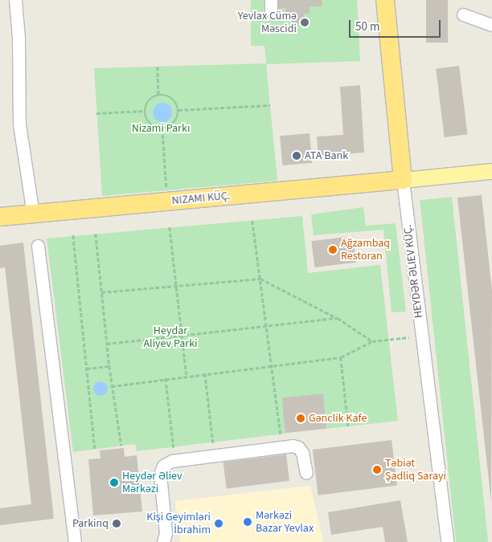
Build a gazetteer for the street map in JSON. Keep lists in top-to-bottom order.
{
  "streets": {
    "highway": ["NIZAMI KÜÇ.", "HEYDƏR ƏLIEV KÜÇ."]
  },
  "crossings": [
    ["NIZAMI KÜÇ.", "HEYDƏR ƏLIEV KÜÇ."]
  ],
  "parks": ["Nizami Parkı", "Heydar Aliyev Parki"],
  "places": [
    "Yevlax Cümə Məscidi",
    "ATA Bank",
    "Ağzambaq Restoran",
    "Gənclik Kafe",
    "Təbiət Şadliq Sarayi",
    "Heydər Əliev Mərkəzi",
    "Mərkəzi Bazar Yevlax",
    "Parkinq",
    "Kişi Geyimləri İbrahim"
  ],
  "scale_bar": "50 m"
}
